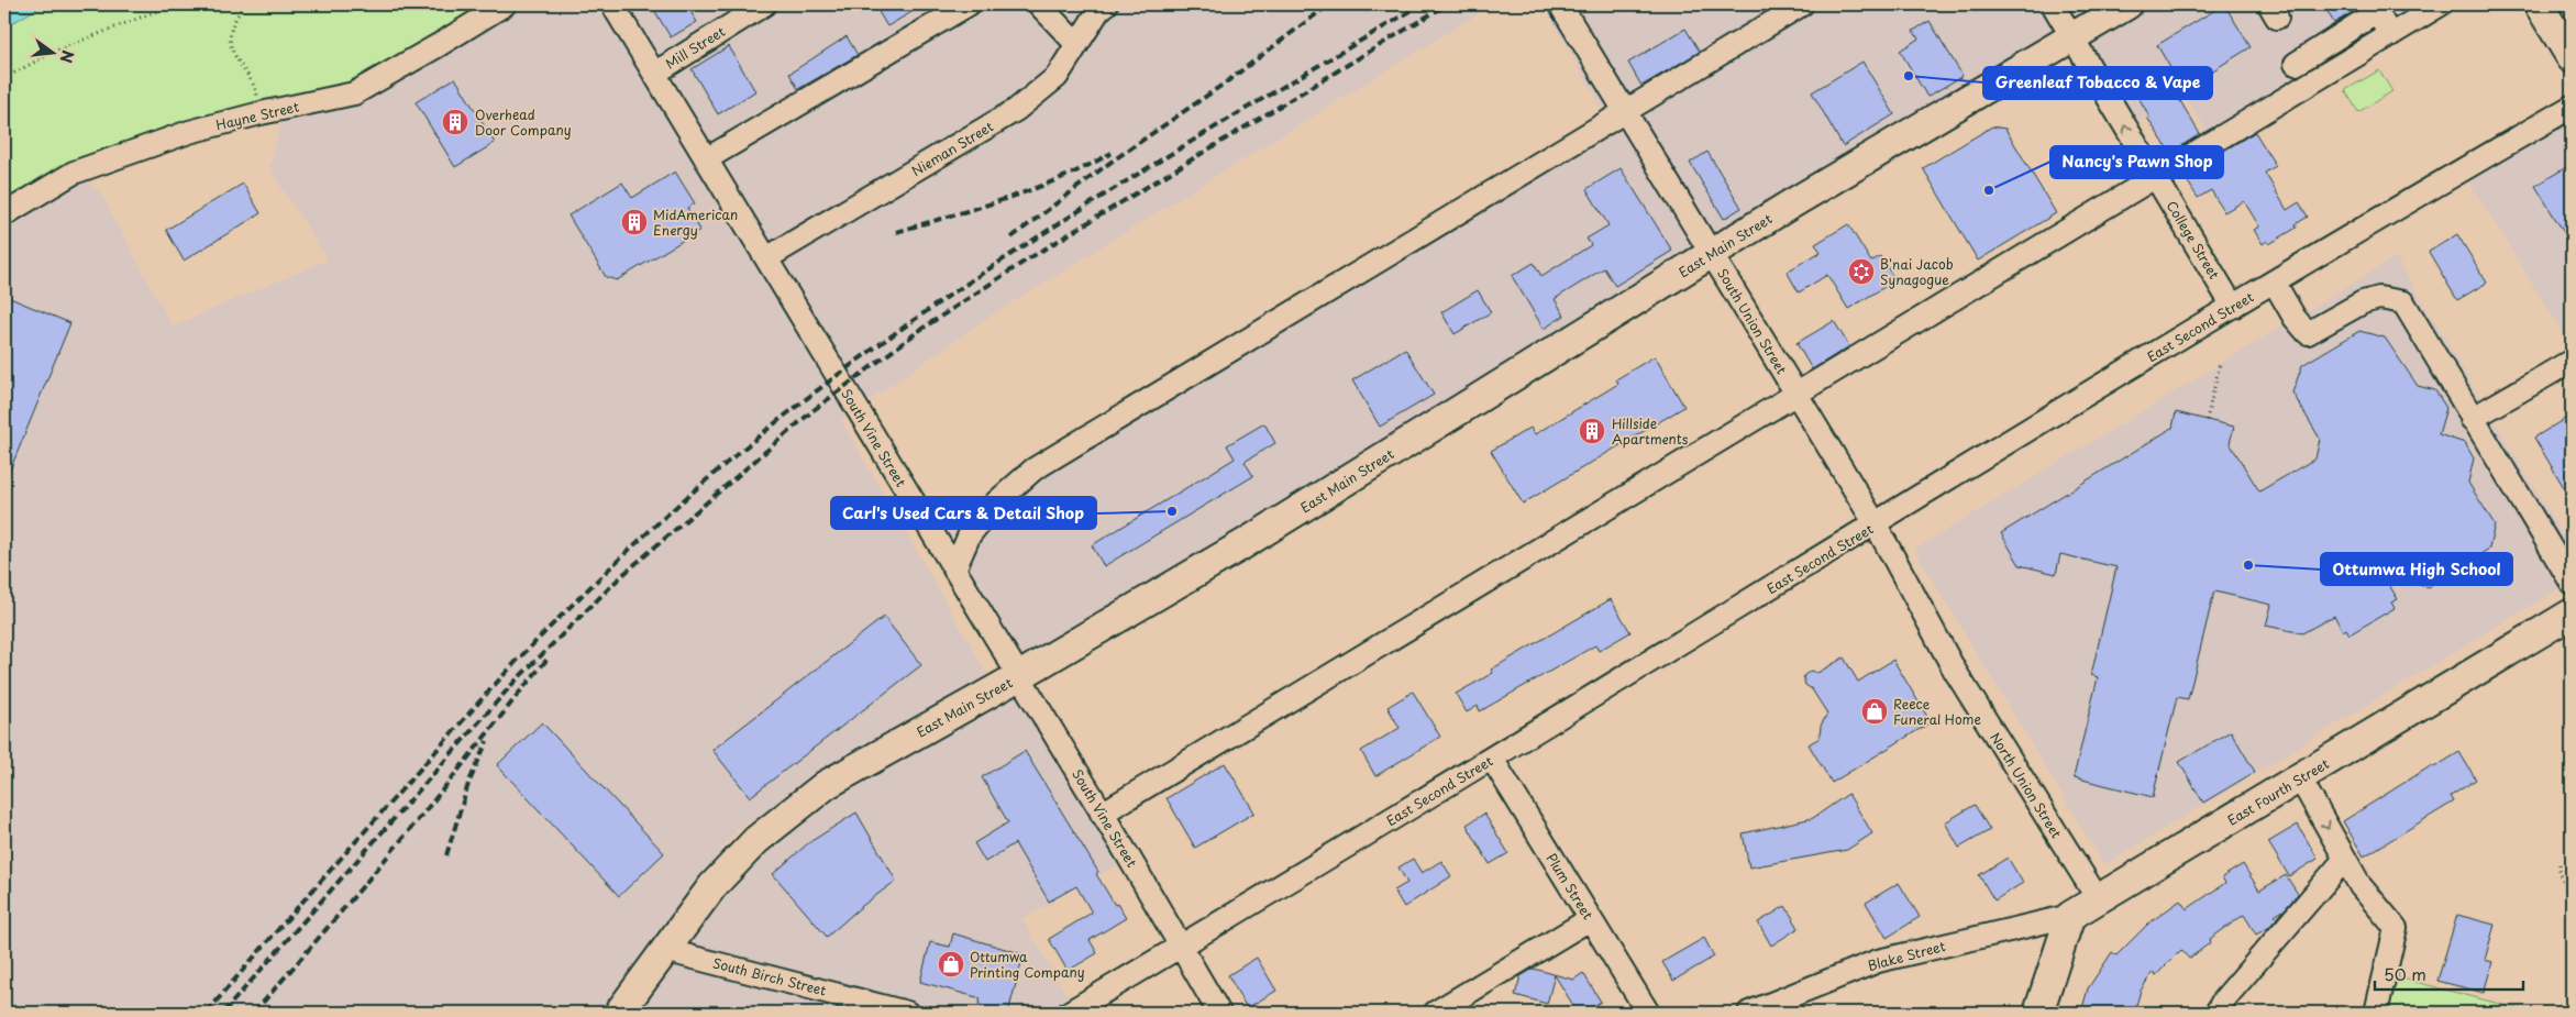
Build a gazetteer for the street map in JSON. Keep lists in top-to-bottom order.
{
  "streets": {
    "main road": ["East Main Street", "East Fourth Street"],
    "street": [
      "Mill Street",
      "Hayne Street",
      "Nieman Street",
      "College Street",
      "South Union Street",
      "East Second Street",
      "South Vine Street",
      "North Union Street",
      "Plum Street",
      "Blake Street",
      "South Birch Street"
    ]
  },
  "crossings": [
    ["Mill Street", "South Vine Street"],
    ["Nieman Street", "South Vine Street"],
    ["College Street", "East Main Street"],
    ["College Street", "East Second Street"],
    ["East Main Street", "South Union Street"],
    ["East Main Street", "South Vine Street"],
    ["East Main Street", "South Birch Street"],
    ["South Union Street", "East Second Street"],
    ["South Union Street", "North Union Street"],
    ["East Second Street", "South Vine Street"],
    ["East Second Street", "North Union Street"],
    ["East Second Street", "Plum Street"],
    ["North Union Street", "East Fourth Street"],
    ["East Fourth Street", "Blake Street"]
  ],
  "one_way": ["College Street"],
  "places": {
    "other": [
      "Greenleaf Tobacco & Vape",
      "Nancy's Pawn Shop",
      "Carl's Used Cars & Detail Shop",
      "Ottumwa High School"
    ],
    "building": ["Overhead Door Company", "MidAmerican Energy", "Hillside Apartments"],
    "synagogue": ["B'nai Jacob Synagogue"],
    "shop": ["Reece Funeral Home", "Ottumwa Printing Company"]
  },
  "scale_bar": "50 m",
  "north": "right"
}
